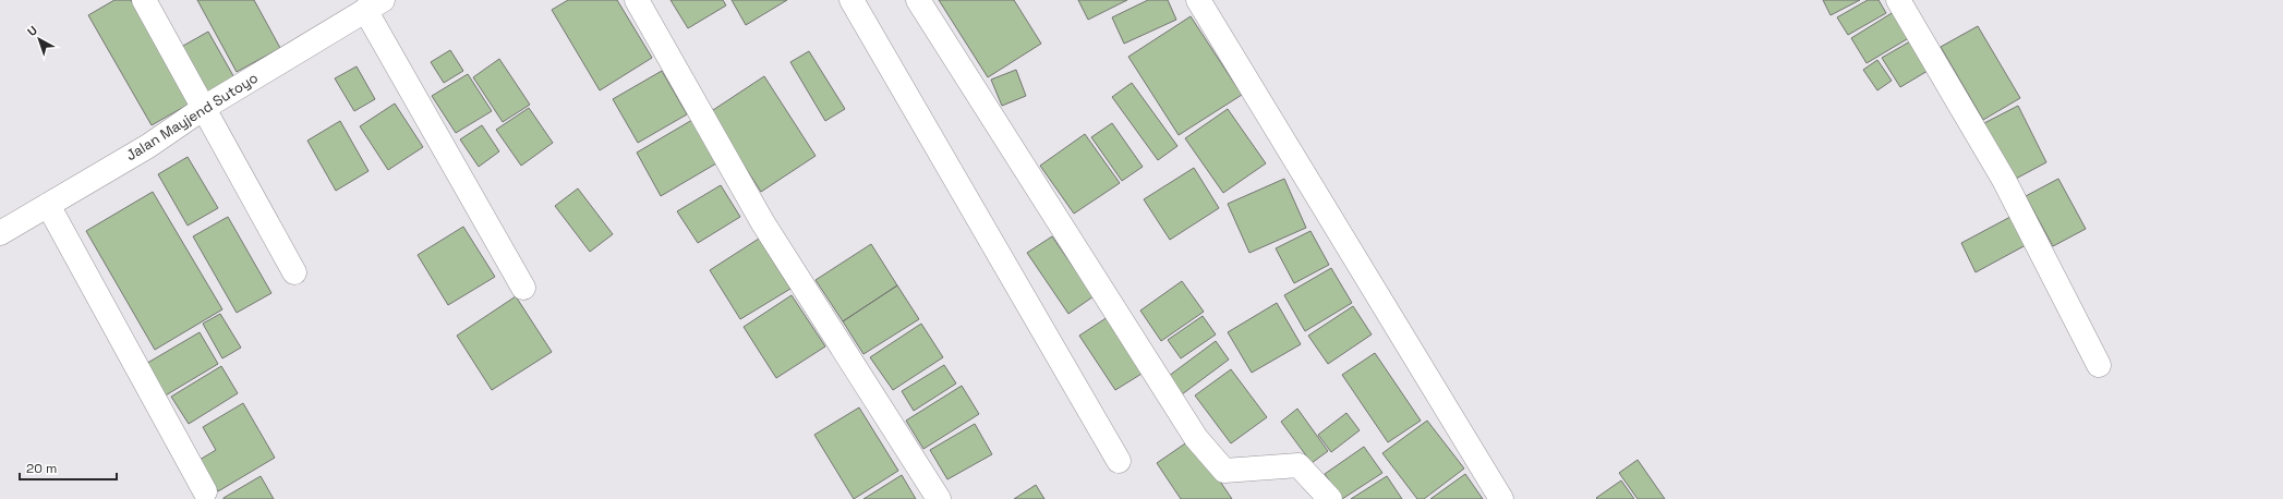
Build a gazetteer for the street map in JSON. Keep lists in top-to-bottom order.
{
  "streets": {
    "street": ["Jalan Mayjend Sutoyo"]
  },
  "scale_bar": "20 m",
  "north": "top left"
}
